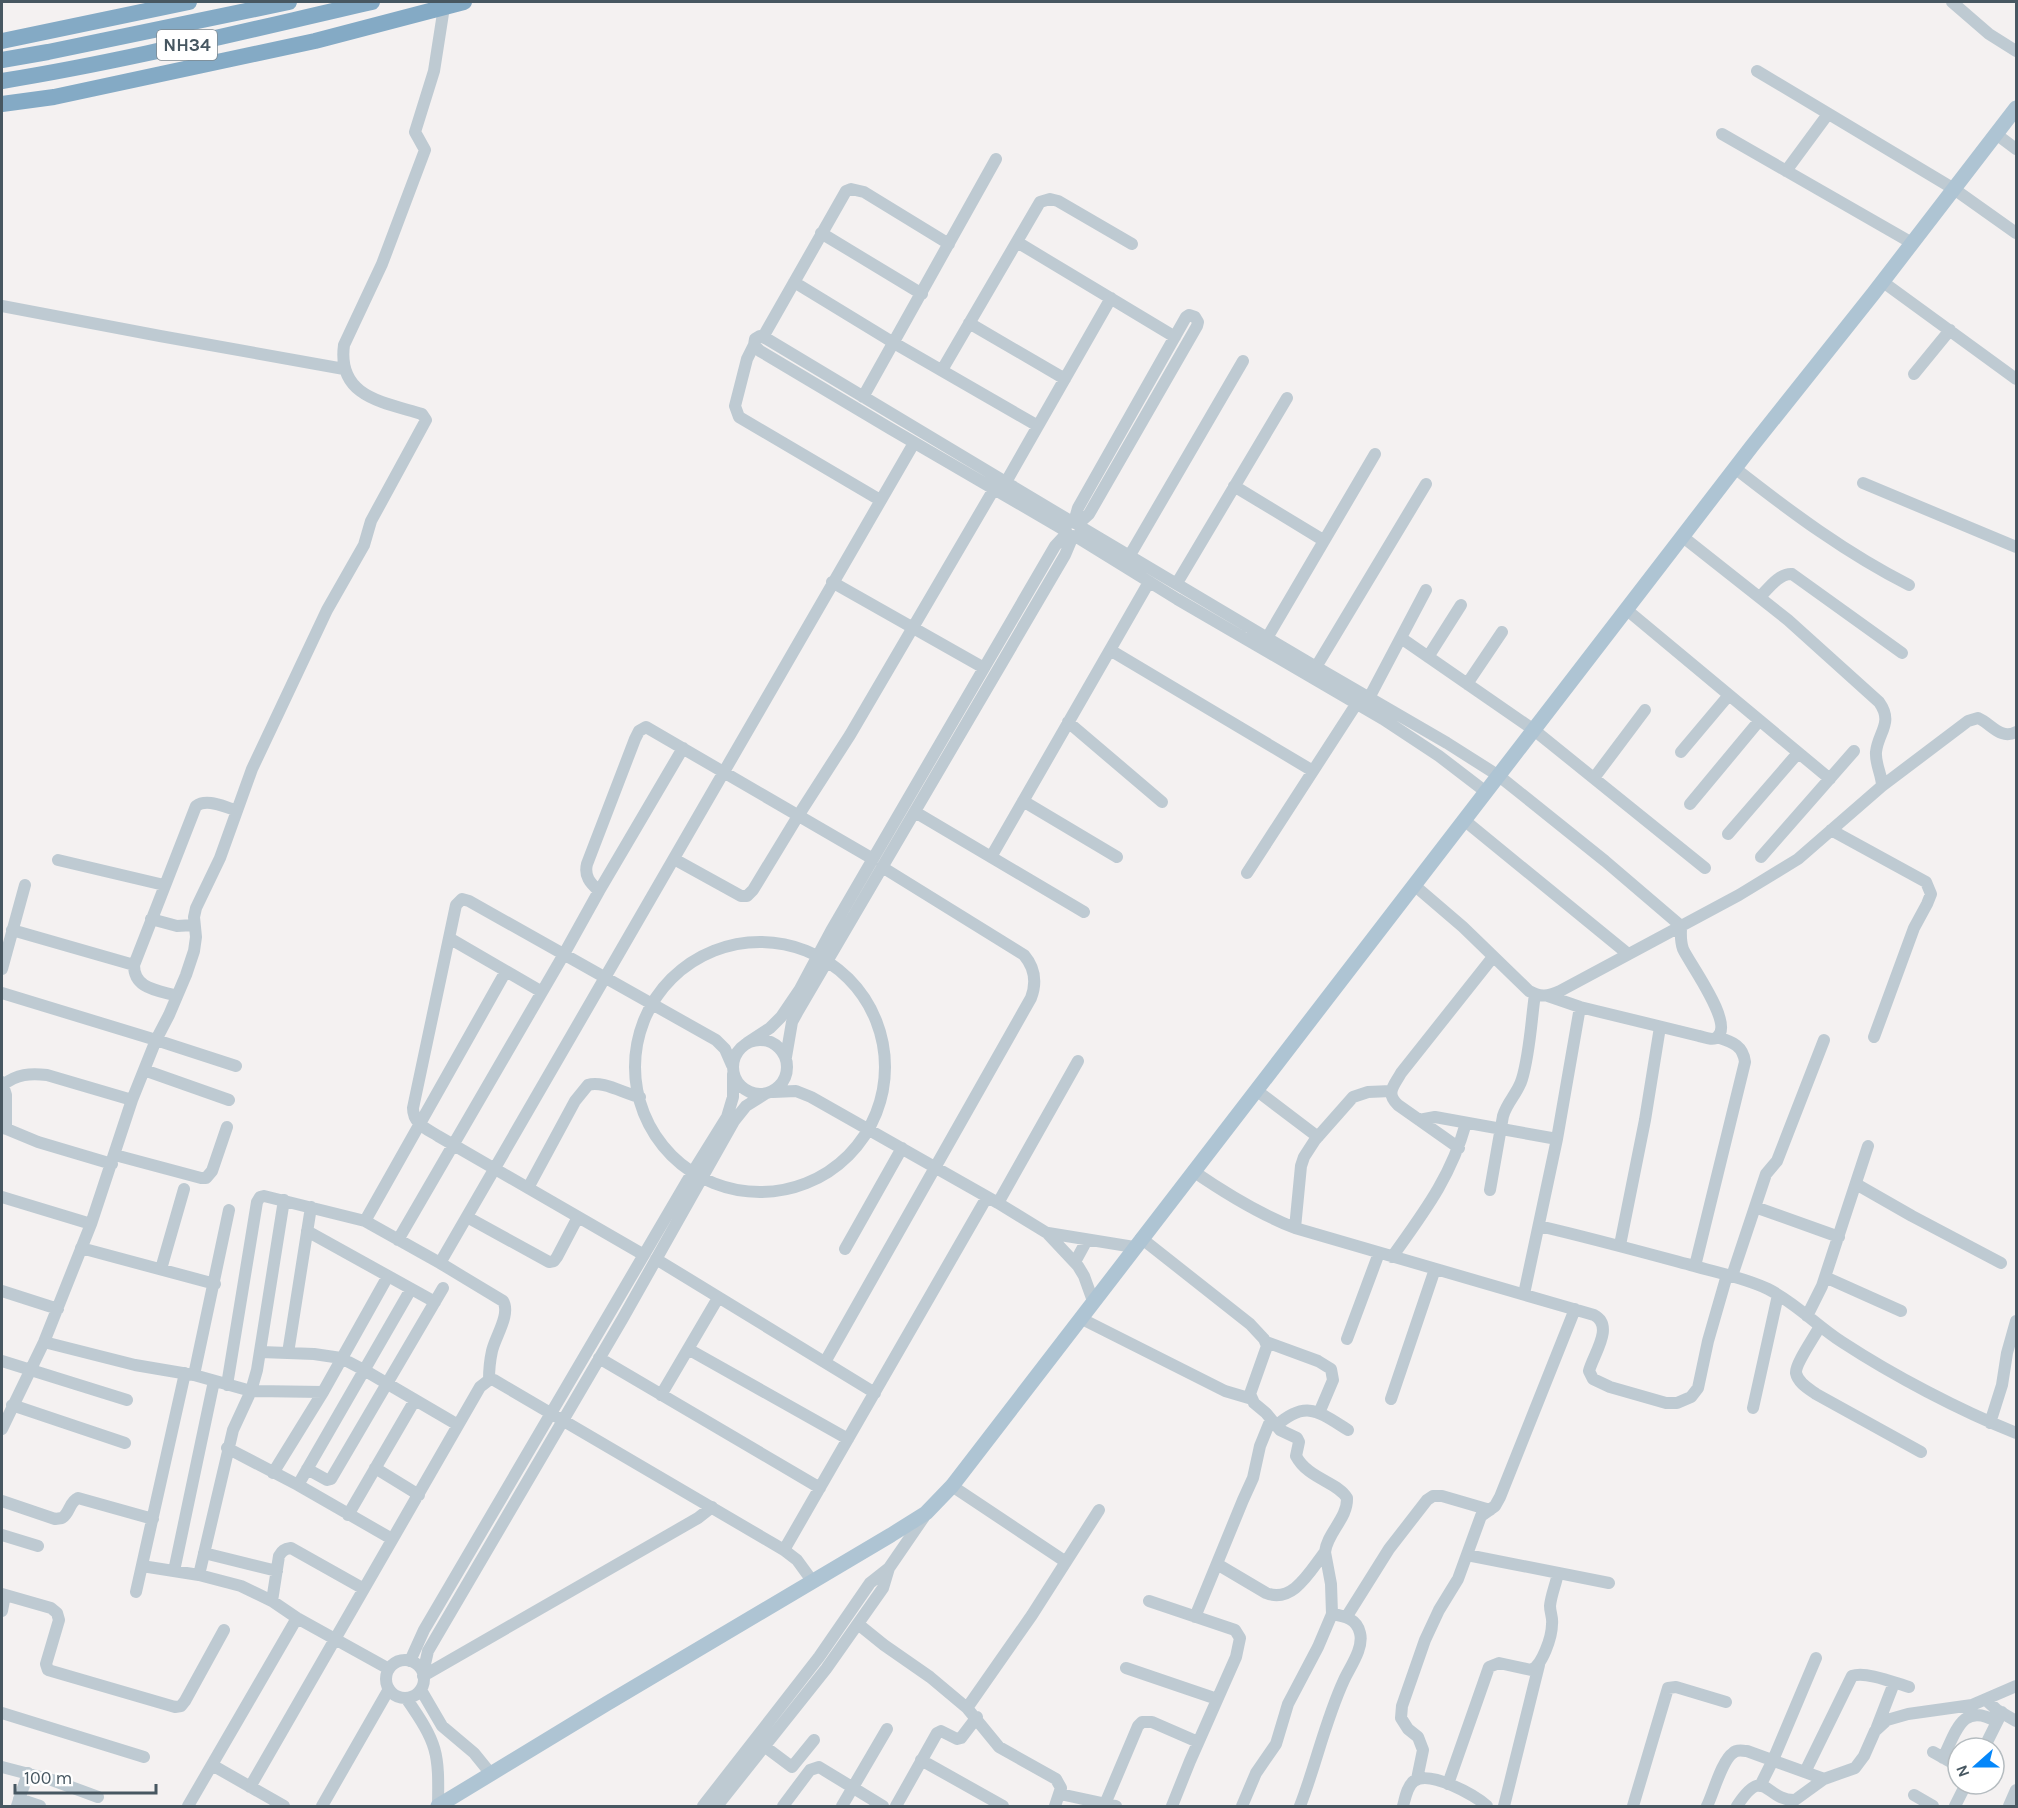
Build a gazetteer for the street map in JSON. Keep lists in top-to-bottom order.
{
  "streets": {
    "highway": ["NH34"]
  },
  "scale_bar": "100 m",
  "north": "left"
}
